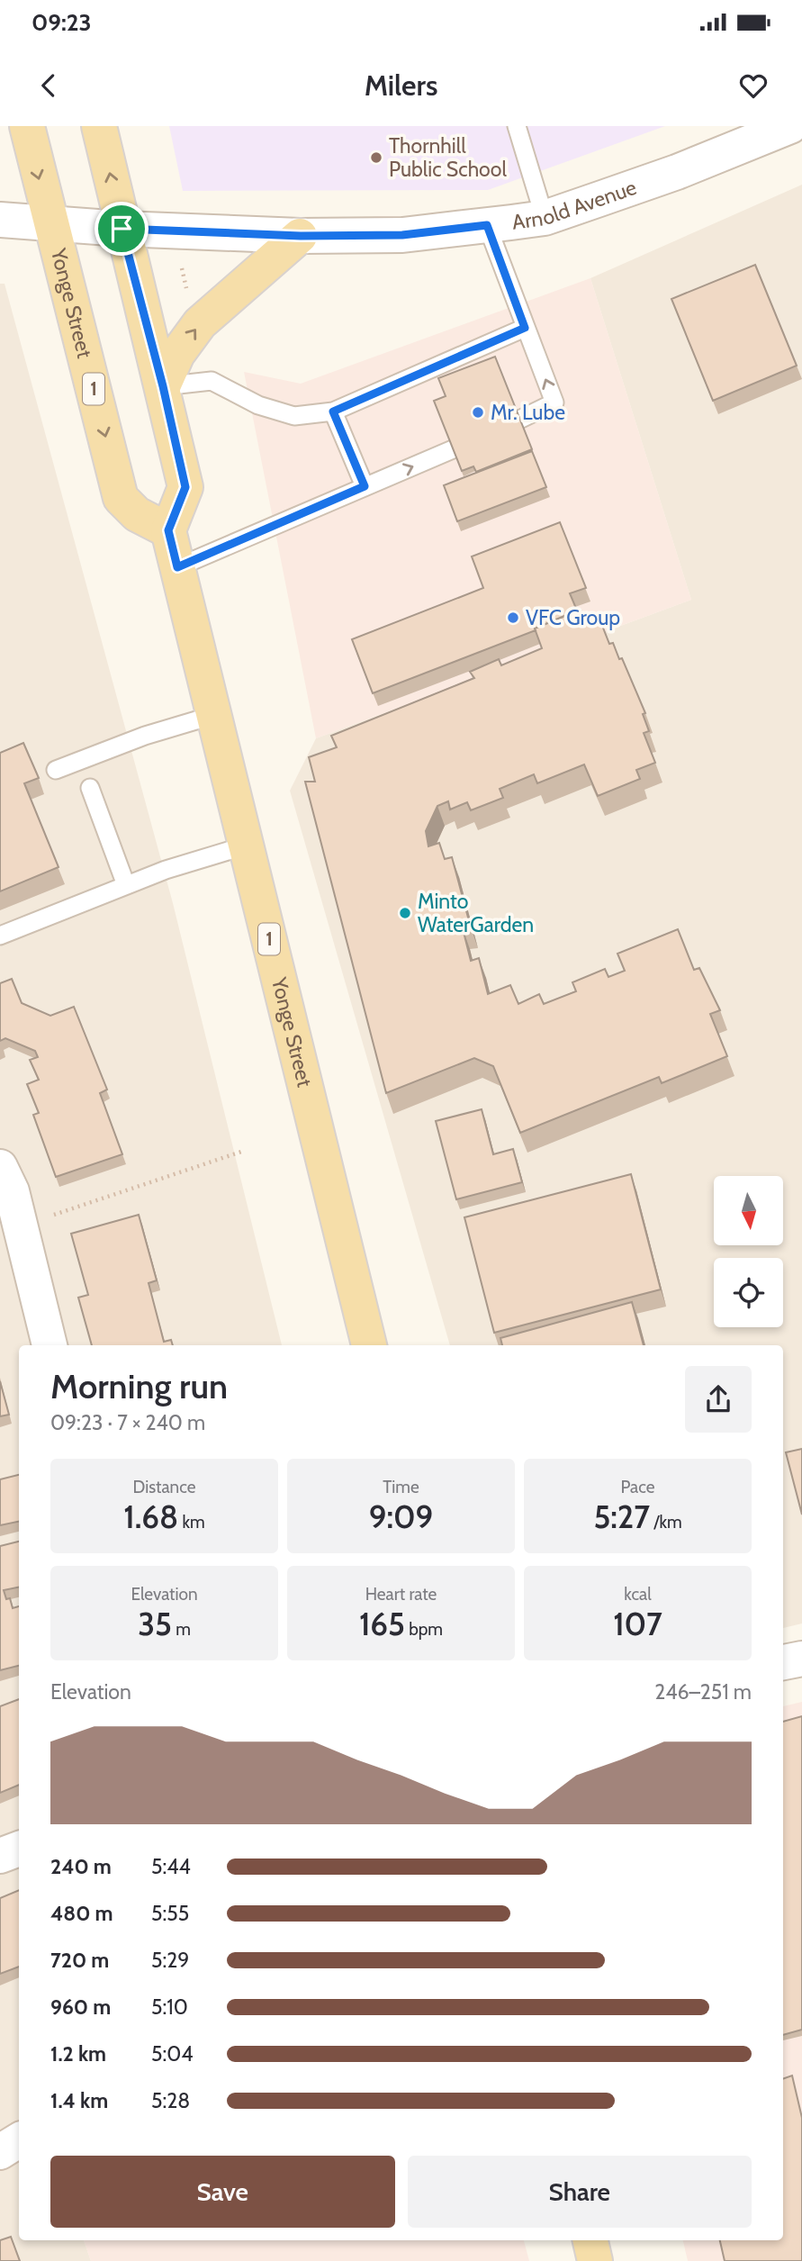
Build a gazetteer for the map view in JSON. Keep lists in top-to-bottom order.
{
  "streets": {
    "main road": ["Yonge Street", "1"],
    "street": ["Arnold Avenue"]
  },
  "crossings": [
    ["Arnold Avenue", "Yonge Street"]
  ],
  "places": [
    "Thornhill Public School",
    "Mr. Lube",
    "VFC Group",
    "Minto WaterGarden"
  ],
  "north": "bottom",
  "page": {
    "status": "09:23",
    "header": "Milers",
    "heading": ["Morning run", "09:23 · 7 × 240 m"],
    "stats": [
      ["Distance", "1.68 km"],
      ["Time", "9:09"],
      ["Pace", "5:27 /km"],
      ["Elevation", "35 m"],
      ["Heart rate", "165 bpm"],
      ["kcal", "107"]
    ],
    "chart": ["Elevation", "246–251 m"],
    "list": [
      {
        "name": "240 m",
        "note": "5:44"
      },
      {
        "name": "480 m",
        "note": "5:55"
      },
      {
        "name": "720 m",
        "note": "5:29"
      },
      {
        "name": "960 m",
        "note": "5:10"
      },
      {
        "name": "1.2 km",
        "note": "5:04"
      },
      {
        "name": "1.4 km",
        "note": "5:28"
      }
    ],
    "buttons": ["Save", "Share"]
  }
}
